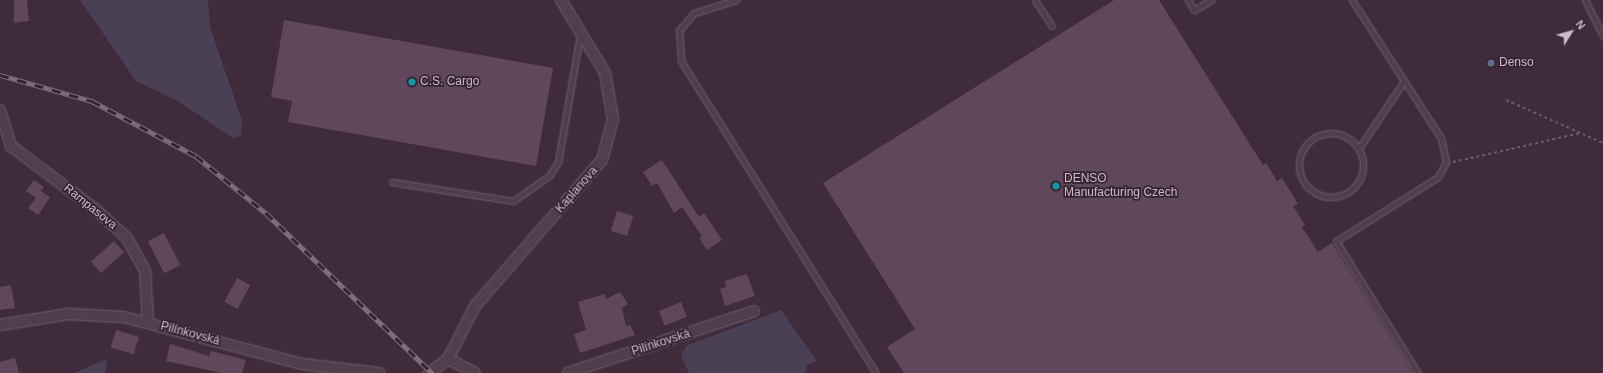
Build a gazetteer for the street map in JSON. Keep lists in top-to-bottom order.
{
  "streets": {
    "street": ["Kaplanova", "Rampasova", "Pilínkovská"]
  },
  "crossings": [
    ["Rampasova", "Pilínkovská"]
  ],
  "places": ["Denso", "C.S. Cargo", "DENSO Manufacturing Czech"],
  "north": "top right"
}
